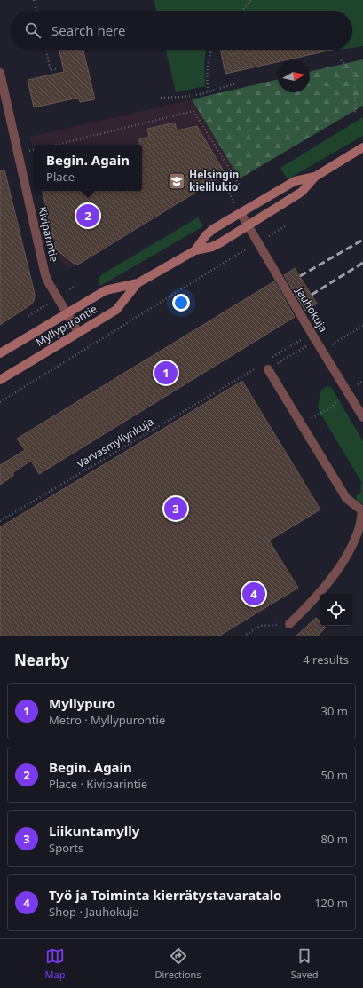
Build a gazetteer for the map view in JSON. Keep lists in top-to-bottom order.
{
  "streets": {
    "main road": ["Myllypurontie"],
    "street": ["Kiviparintie", "Jauhokuja"],
    "path": ["Varvasmyllynkuja"]
  },
  "crossings": [
    ["Kiviparintie", "Myllypurontie"],
    ["Jauhokuja", "Myllypurontie"]
  ],
  "places": {
    "school or university": ["Helsingin kielilukio"]
  },
  "north": "right",
  "page": {
    "search": "Search here",
    "popup": ["Begin. Again", "Place"],
    "pins": [
      "2",
      "1",
      "3",
      "4"
    ],
    "heading": ["Nearby", "4 results"],
    "list": [
      {
        "mark": "1",
        "name": "Myllypuro",
        "note": "Metro · Myllypurontie",
        "value": "30 m"
      },
      {
        "mark": "2",
        "name": "Begin. Again",
        "note": "Place · Kiviparintie",
        "value": "50 m"
      },
      {
        "mark": "3",
        "name": "Liikuntamylly",
        "note": "Sports",
        "value": "80 m"
      },
      {
        "mark": "4",
        "name": "Työ ja Toiminta kierrätystavaratalo",
        "note": "Shop · Jauhokuja",
        "value": "120 m"
      }
    ],
    "nav": ["Map", "Directions", "Saved"]
  }
}
